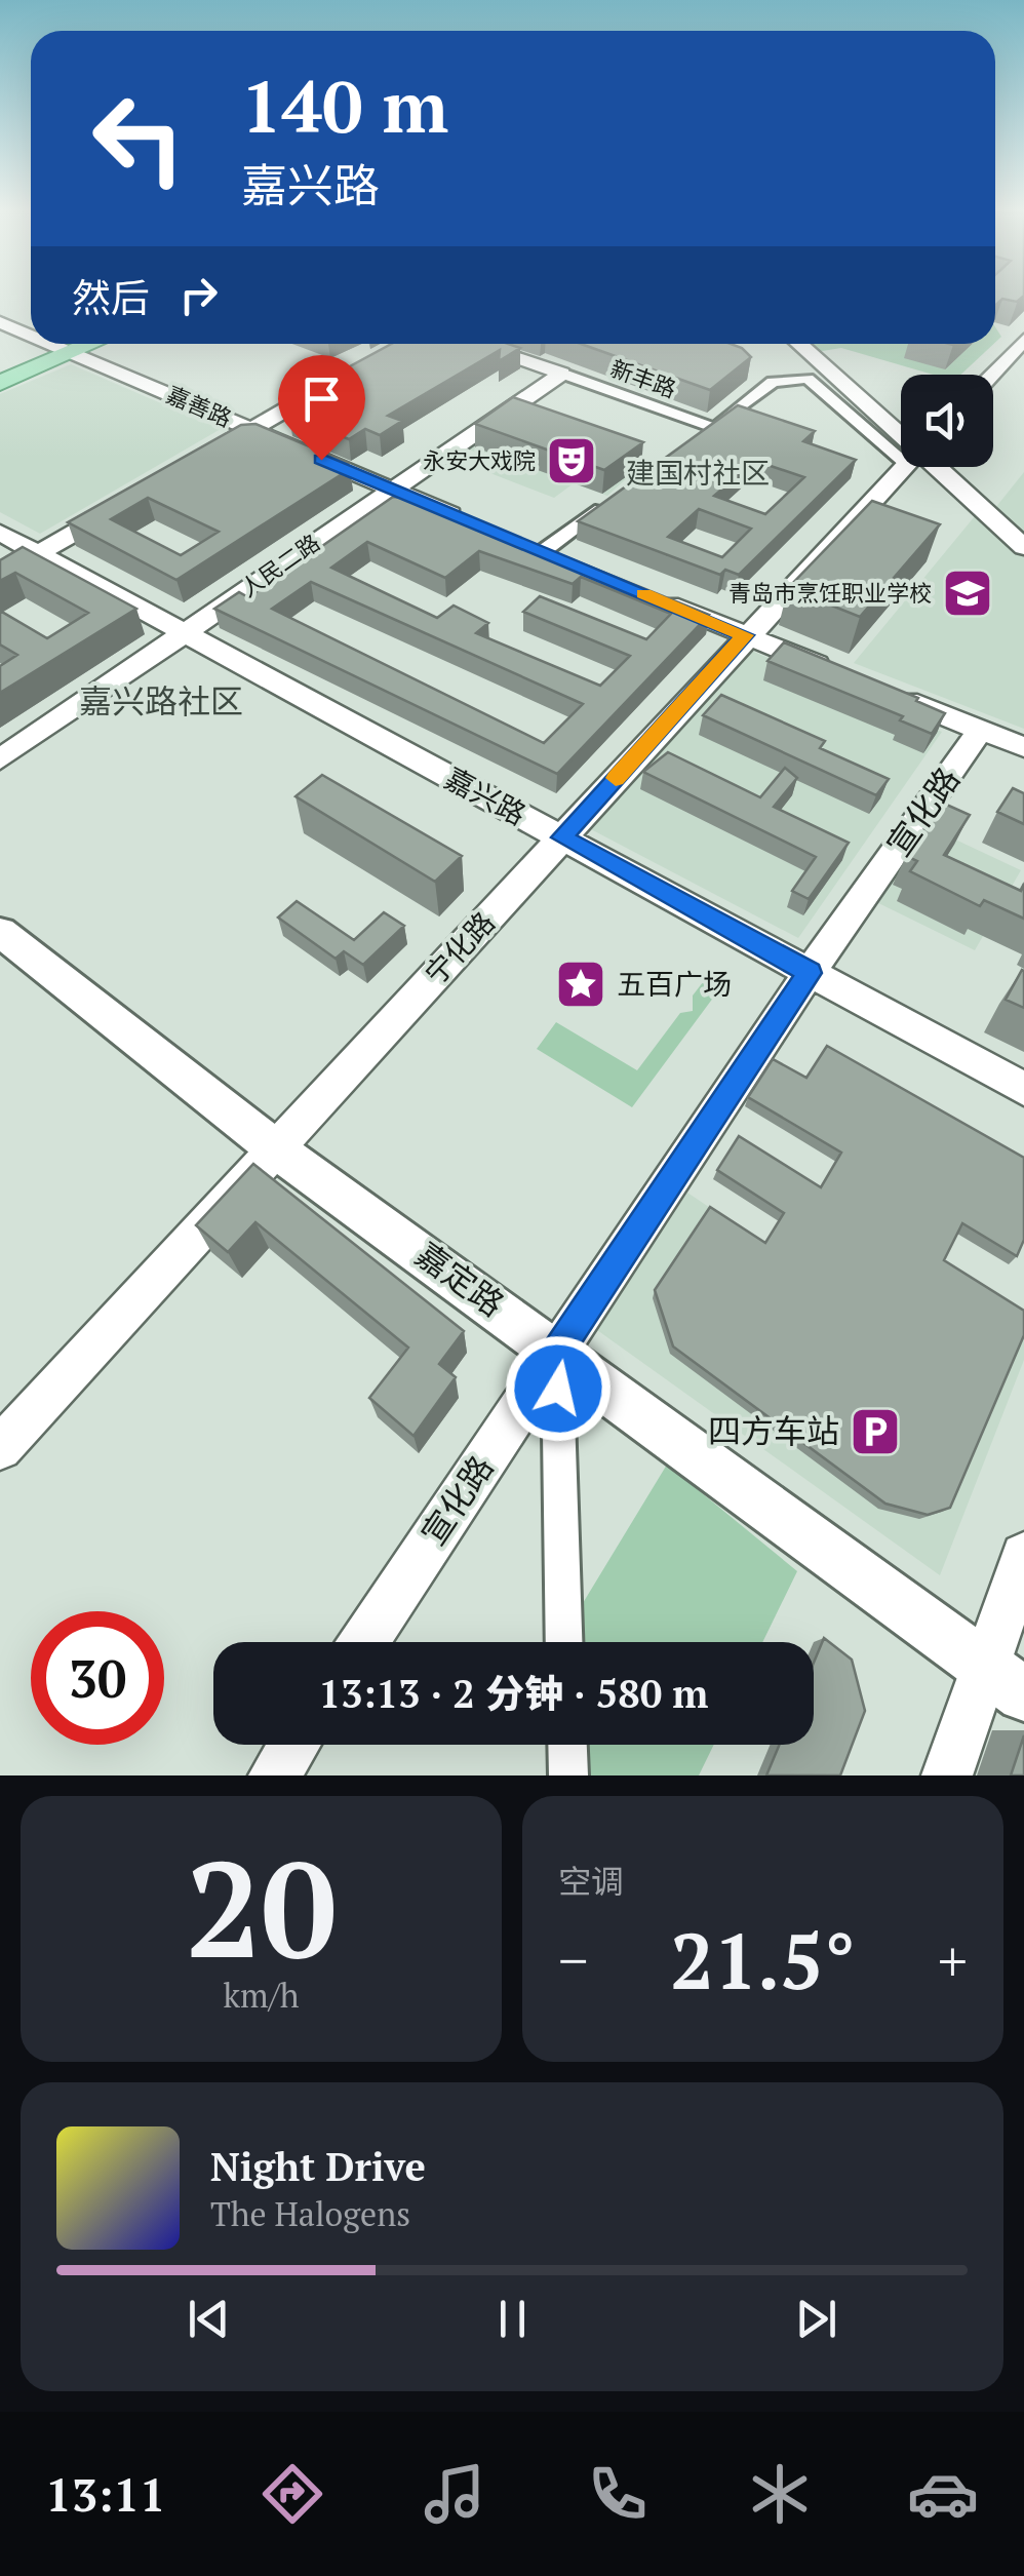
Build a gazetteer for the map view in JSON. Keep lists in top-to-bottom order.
{
  "streets": {
    "main road": ["嘉定路"],
    "street": [
      "新丰路",
      "嘉善路",
      "人民二路",
      "嘉兴路",
      "宣化路",
      "宁化路"
    ]
  },
  "crossings": [
    ["新丰路", "人民二路"],
    ["嘉善路", "人民二路"],
    ["人民二路", "嘉兴路"],
    ["嘉兴路", "宣化路"],
    ["嘉兴路", "宁化路"],
    ["宣化路", "嘉定路"],
    ["宁化路", "嘉定路"]
  ],
  "districts": ["建国村社区", "嘉兴路社区"],
  "places": {
    "theatre": ["永安大戏院"],
    "school or university": ["青岛市烹饪职业学校"],
    "place": ["五百广场"],
    "parking": ["四方车站"]
  },
  "page": {
    "turn": ["140 m", "嘉兴路"],
    "then": "然后",
    "limit": "30",
    "trip": "13:13 · 2 分钟 · 580 m",
    "tile": [
      ["20", "km/h"],
      "空调"
    ],
    "heat": ["−", "21.5°", "+"],
    "song": ["Night Drive", "The Halogens"],
    "tabs": "13:11"
  }
}
